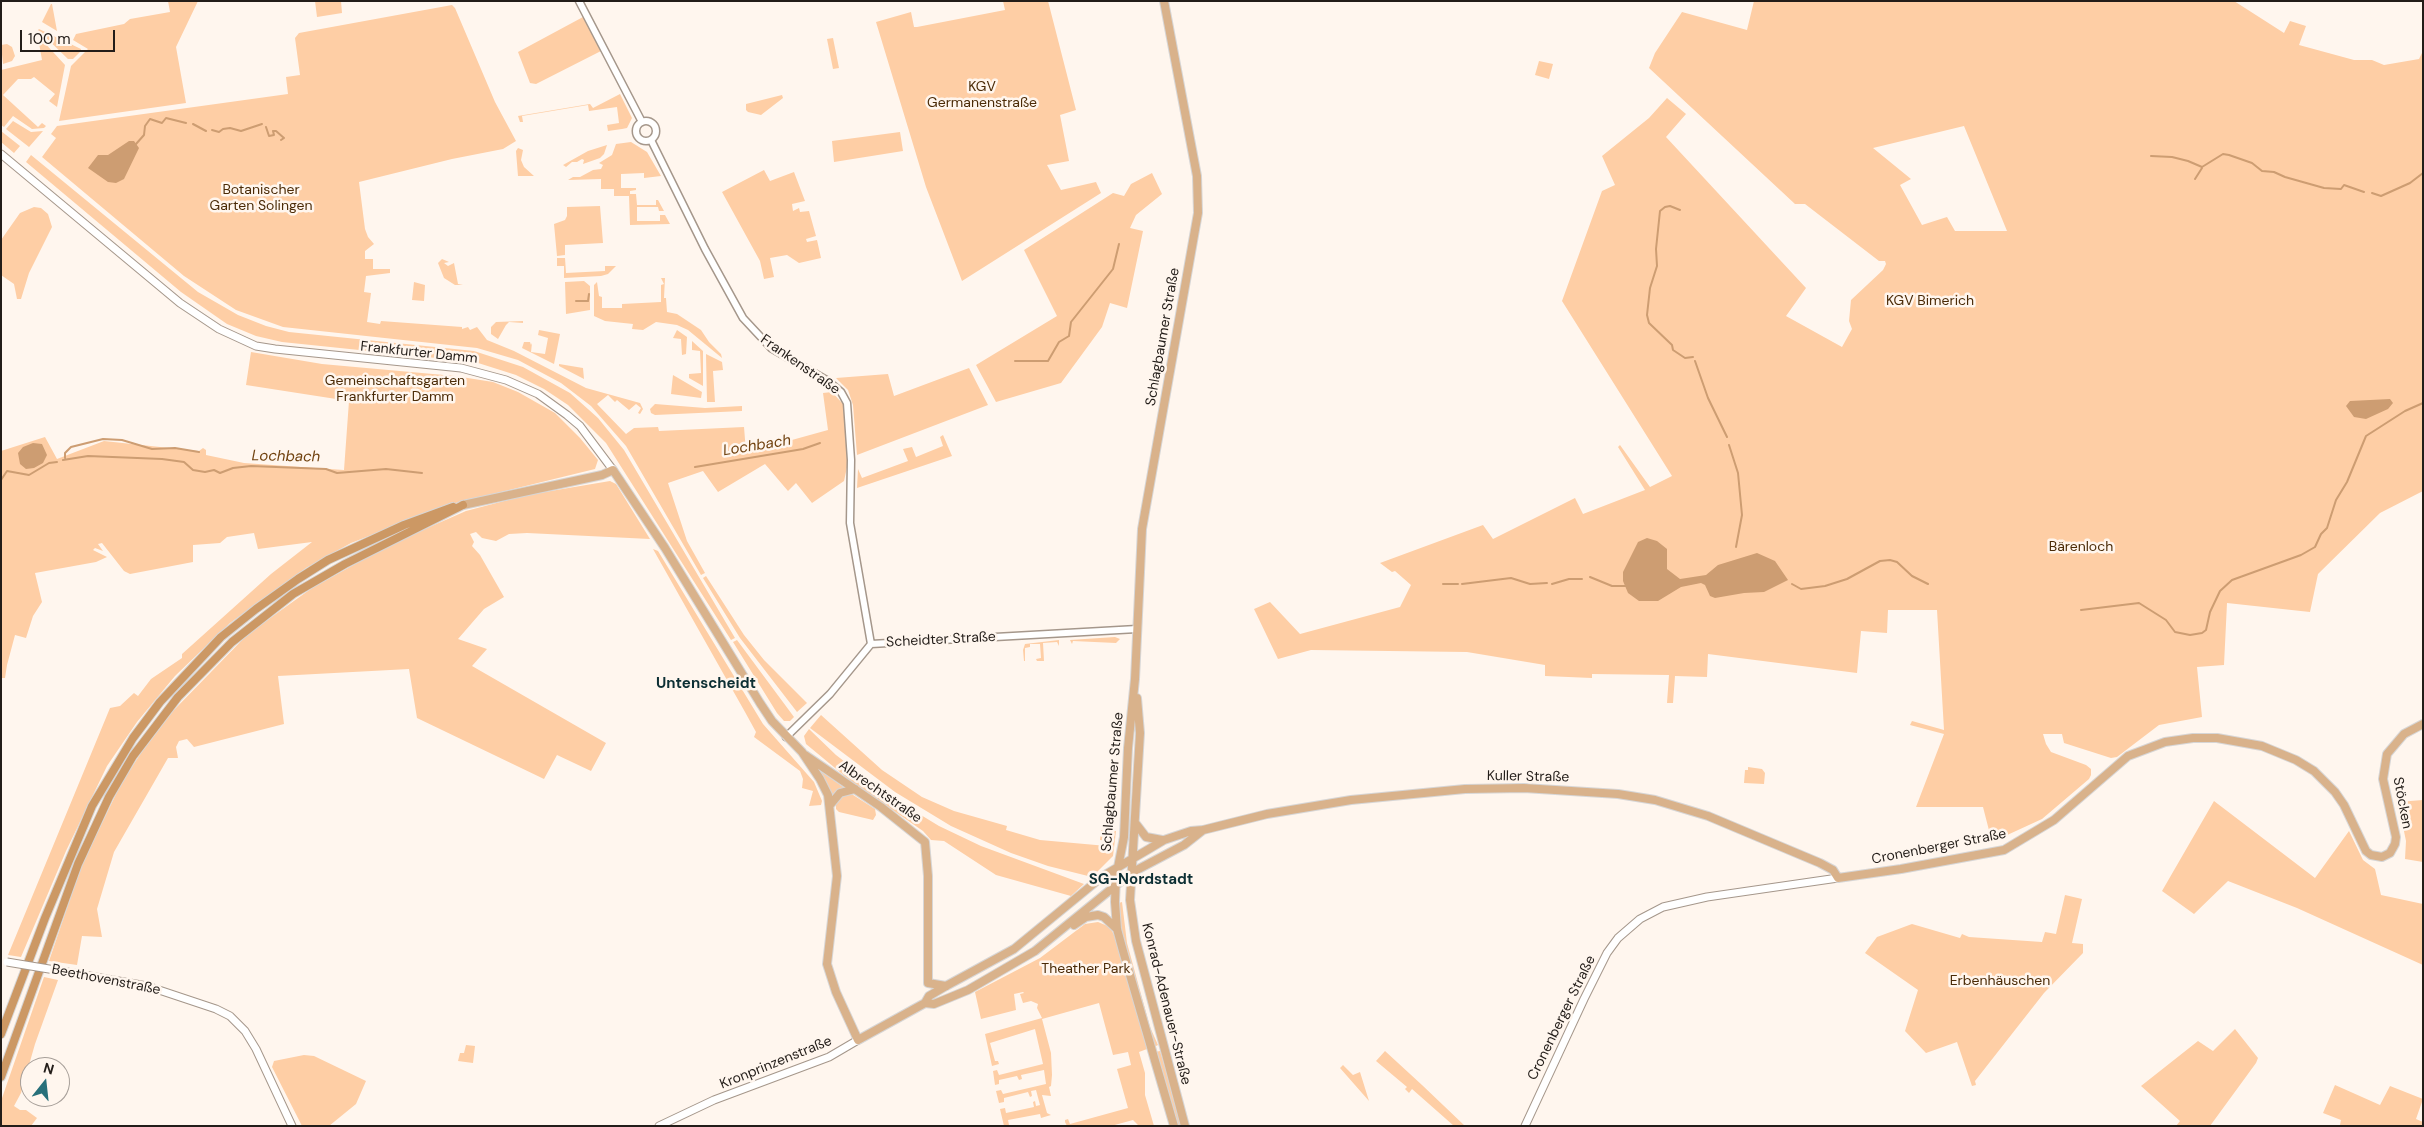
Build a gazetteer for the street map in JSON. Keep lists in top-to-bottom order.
{
  "streets": {
    "main road": [
      "Schlagbaumer Straße",
      "Frankfurter Damm",
      "Kuller Straße",
      "Albrechtstraße",
      "Stöcken",
      "Cronenberger Straße",
      "Beethovenstraße",
      "Konrad-Adenauer-Straße",
      "Kronprinzenstraße"
    ],
    "street": ["Frankenstraße", "Scheidter Straße"]
  },
  "crossings": [
    ["Schlagbaumer Straße", "Scheidter Straße"],
    ["Schlagbaumer Straße", "Kuller Straße"],
    ["Schlagbaumer Straße", "Konrad-Adenauer-Straße"],
    ["Schlagbaumer Straße", "Kronprinzenstraße"],
    ["Frankfurter Damm", "Scheidter Straße"],
    ["Frankfurter Damm", "Albrechtstraße"],
    ["Frankenstraße", "Scheidter Straße"],
    ["Kuller Straße", "Cronenberger Straße"],
    ["Kuller Straße", "Konrad-Adenauer-Straße"],
    ["Kuller Straße", "Kronprinzenstraße"],
    ["Albrechtstraße", "Kronprinzenstraße"],
    ["Stöcken", "Cronenberger Straße"],
    ["Konrad-Adenauer-Straße", "Kronprinzenstraße"]
  ],
  "districts": ["Untenscheidt", "SG-Nordstadt"],
  "water": ["Lochbach"],
  "parks": [
    "KGV Germanenstraße",
    "Botanischer Garten Solingen",
    "KGV Bimerich",
    "Gemeinschaftsgarten Frankfurter Damm",
    "Bärenloch",
    "Theather Park",
    "Erbenhäuschen"
  ],
  "scale_bar": "100 m",
  "north": "top"
}
